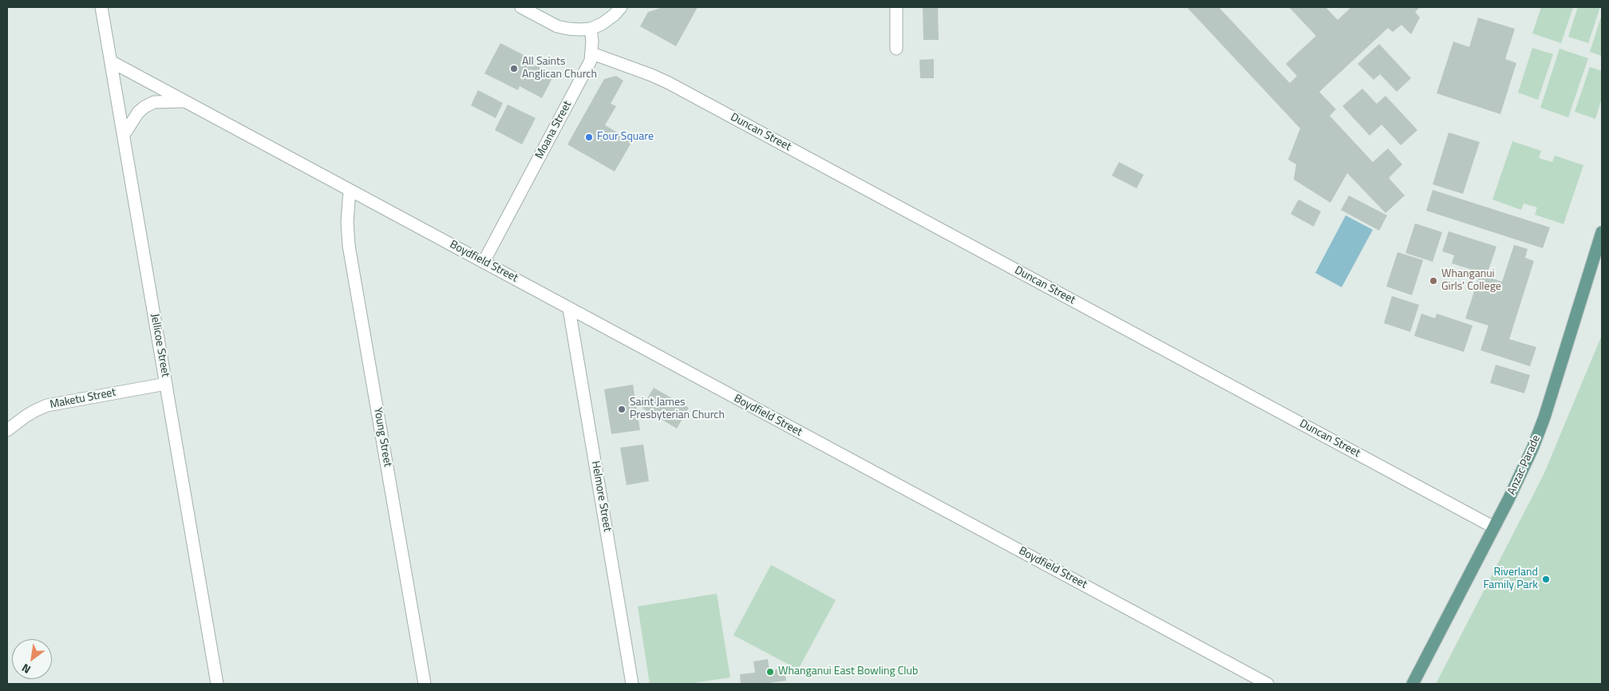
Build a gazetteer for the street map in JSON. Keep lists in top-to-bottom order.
{
  "streets": {
    "main road": ["Anzac Parade"],
    "street": [
      "Moana Street",
      "Duncan Street",
      "Boydfield Street",
      "Jellicoe Street",
      "Maketu Street",
      "Young Street",
      "Helmore Street"
    ]
  },
  "crossings": [
    ["Moana Street", "Duncan Street"],
    ["Moana Street", "Boydfield Street"],
    ["Duncan Street", "Anzac Parade"],
    ["Boydfield Street", "Jellicoe Street"],
    ["Boydfield Street", "Young Street"],
    ["Boydfield Street", "Helmore Street"],
    ["Jellicoe Street", "Maketu Street"]
  ],
  "places": [
    "All Saints Anglican Church",
    "Four Square",
    "Whanganui Girls' College",
    "Saint James Presbyterian Church",
    "Riverland Family Park",
    "Whanganui East Bowling Club"
  ],
  "north": "bottom left"
}
